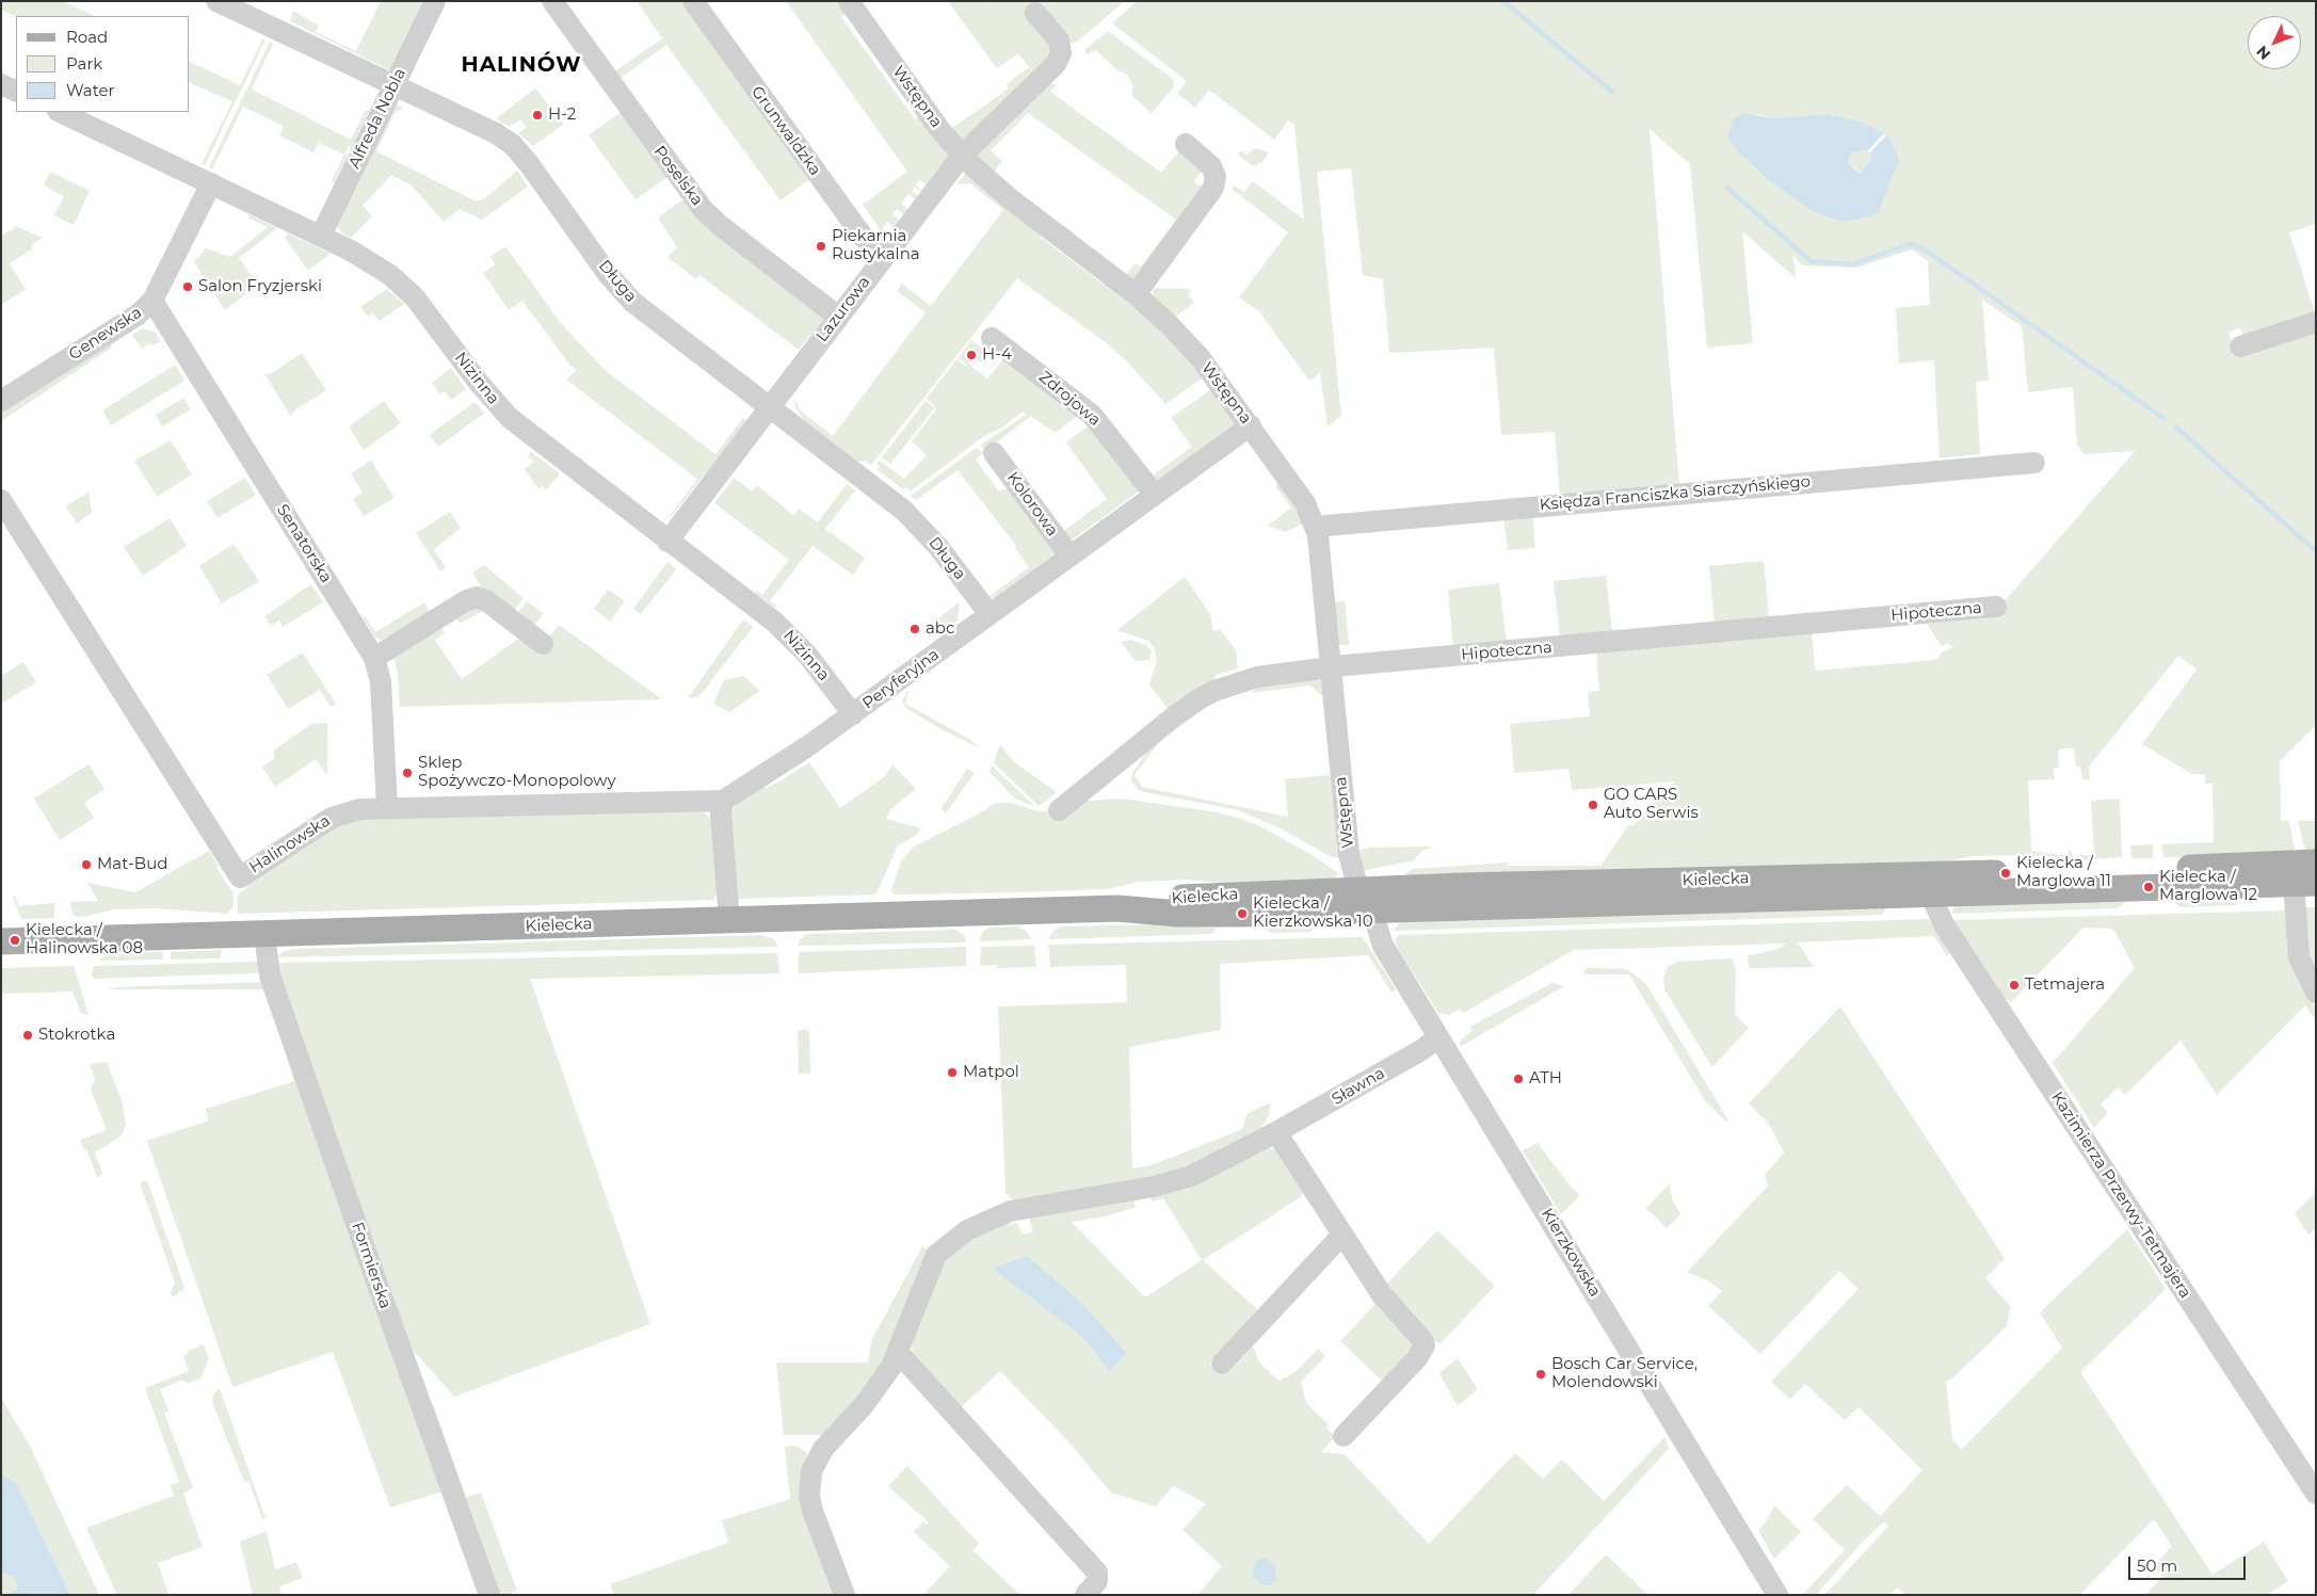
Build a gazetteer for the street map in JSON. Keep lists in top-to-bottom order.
{
  "streets": {
    "main road": ["Kielecka"],
    "street": [
      "Wstępna",
      "Alfreda Nobla",
      "Grunwaldzka",
      "Poselska",
      "Długa",
      "Lazurowa",
      "Genewska",
      "Nizinna",
      "Zdrojowa",
      "Księdza Franciszka Siarczyńskiego",
      "Kolorowa",
      "Senatorska",
      "Hipoteczna",
      "Peryferyjna",
      "Halinowska",
      "Sławna",
      "Kazimierza Przerwy-Tetmajera",
      "Kierzkowska",
      "Formierska"
    ]
  },
  "crossings": [
    ["Wstępna", "Lazurowa"],
    ["Wstępna", "Księdza Franciszka Siarczyńskiego"],
    ["Wstępna", "Hipoteczna"],
    ["Wstępna", "Peryferyjna"],
    ["Wstępna", "Kielecka"],
    ["Wstępna", "Kierzkowska"],
    ["Alfreda Nobla", "Długa"],
    ["Alfreda Nobla", "Nizinna"],
    ["Grunwaldzka", "Lazurowa"],
    ["Poselska", "Lazurowa"],
    ["Długa", "Lazurowa"],
    ["Długa", "Peryferyjna"],
    ["Lazurowa", "Nizinna"],
    ["Genewska", "Nizinna"],
    ["Genewska", "Senatorska"],
    ["Nizinna", "Peryferyjna"],
    ["Zdrojowa", "Peryferyjna"],
    ["Kolorowa", "Peryferyjna"],
    ["Senatorska", "Halinowska"],
    ["Peryferyjna", "Halinowska"],
    ["Kielecka", "Kazimierza Przerwy-Tetmajera"],
    ["Kielecka", "Kierzkowska"],
    ["Kielecka", "Formierska"],
    ["Sławna", "Kierzkowska"]
  ],
  "districts": ["HALINÓW"],
  "places": [
    "H-2",
    "Piekarnia Rustykalna",
    "Salon Fryzjerski",
    "H-4",
    "abc",
    "Sklep Spożywczo-Monopolowy",
    "GO CARS Auto Serwis",
    "Mat-Bud",
    "Kielecka / Marglowa 11",
    "Kielecka / Marglowa 12",
    "Kielecka / Kierzkowska 10",
    "Kielecka / Halinowska 08",
    "Tetmajera",
    "Stokrotka",
    "Matpol",
    "ATH",
    "Bosch Car Service, Molendowski"
  ],
  "legend": ["Road", "Park", "Water"],
  "scale_bar": "50 m",
  "north": "bottom left"
}
